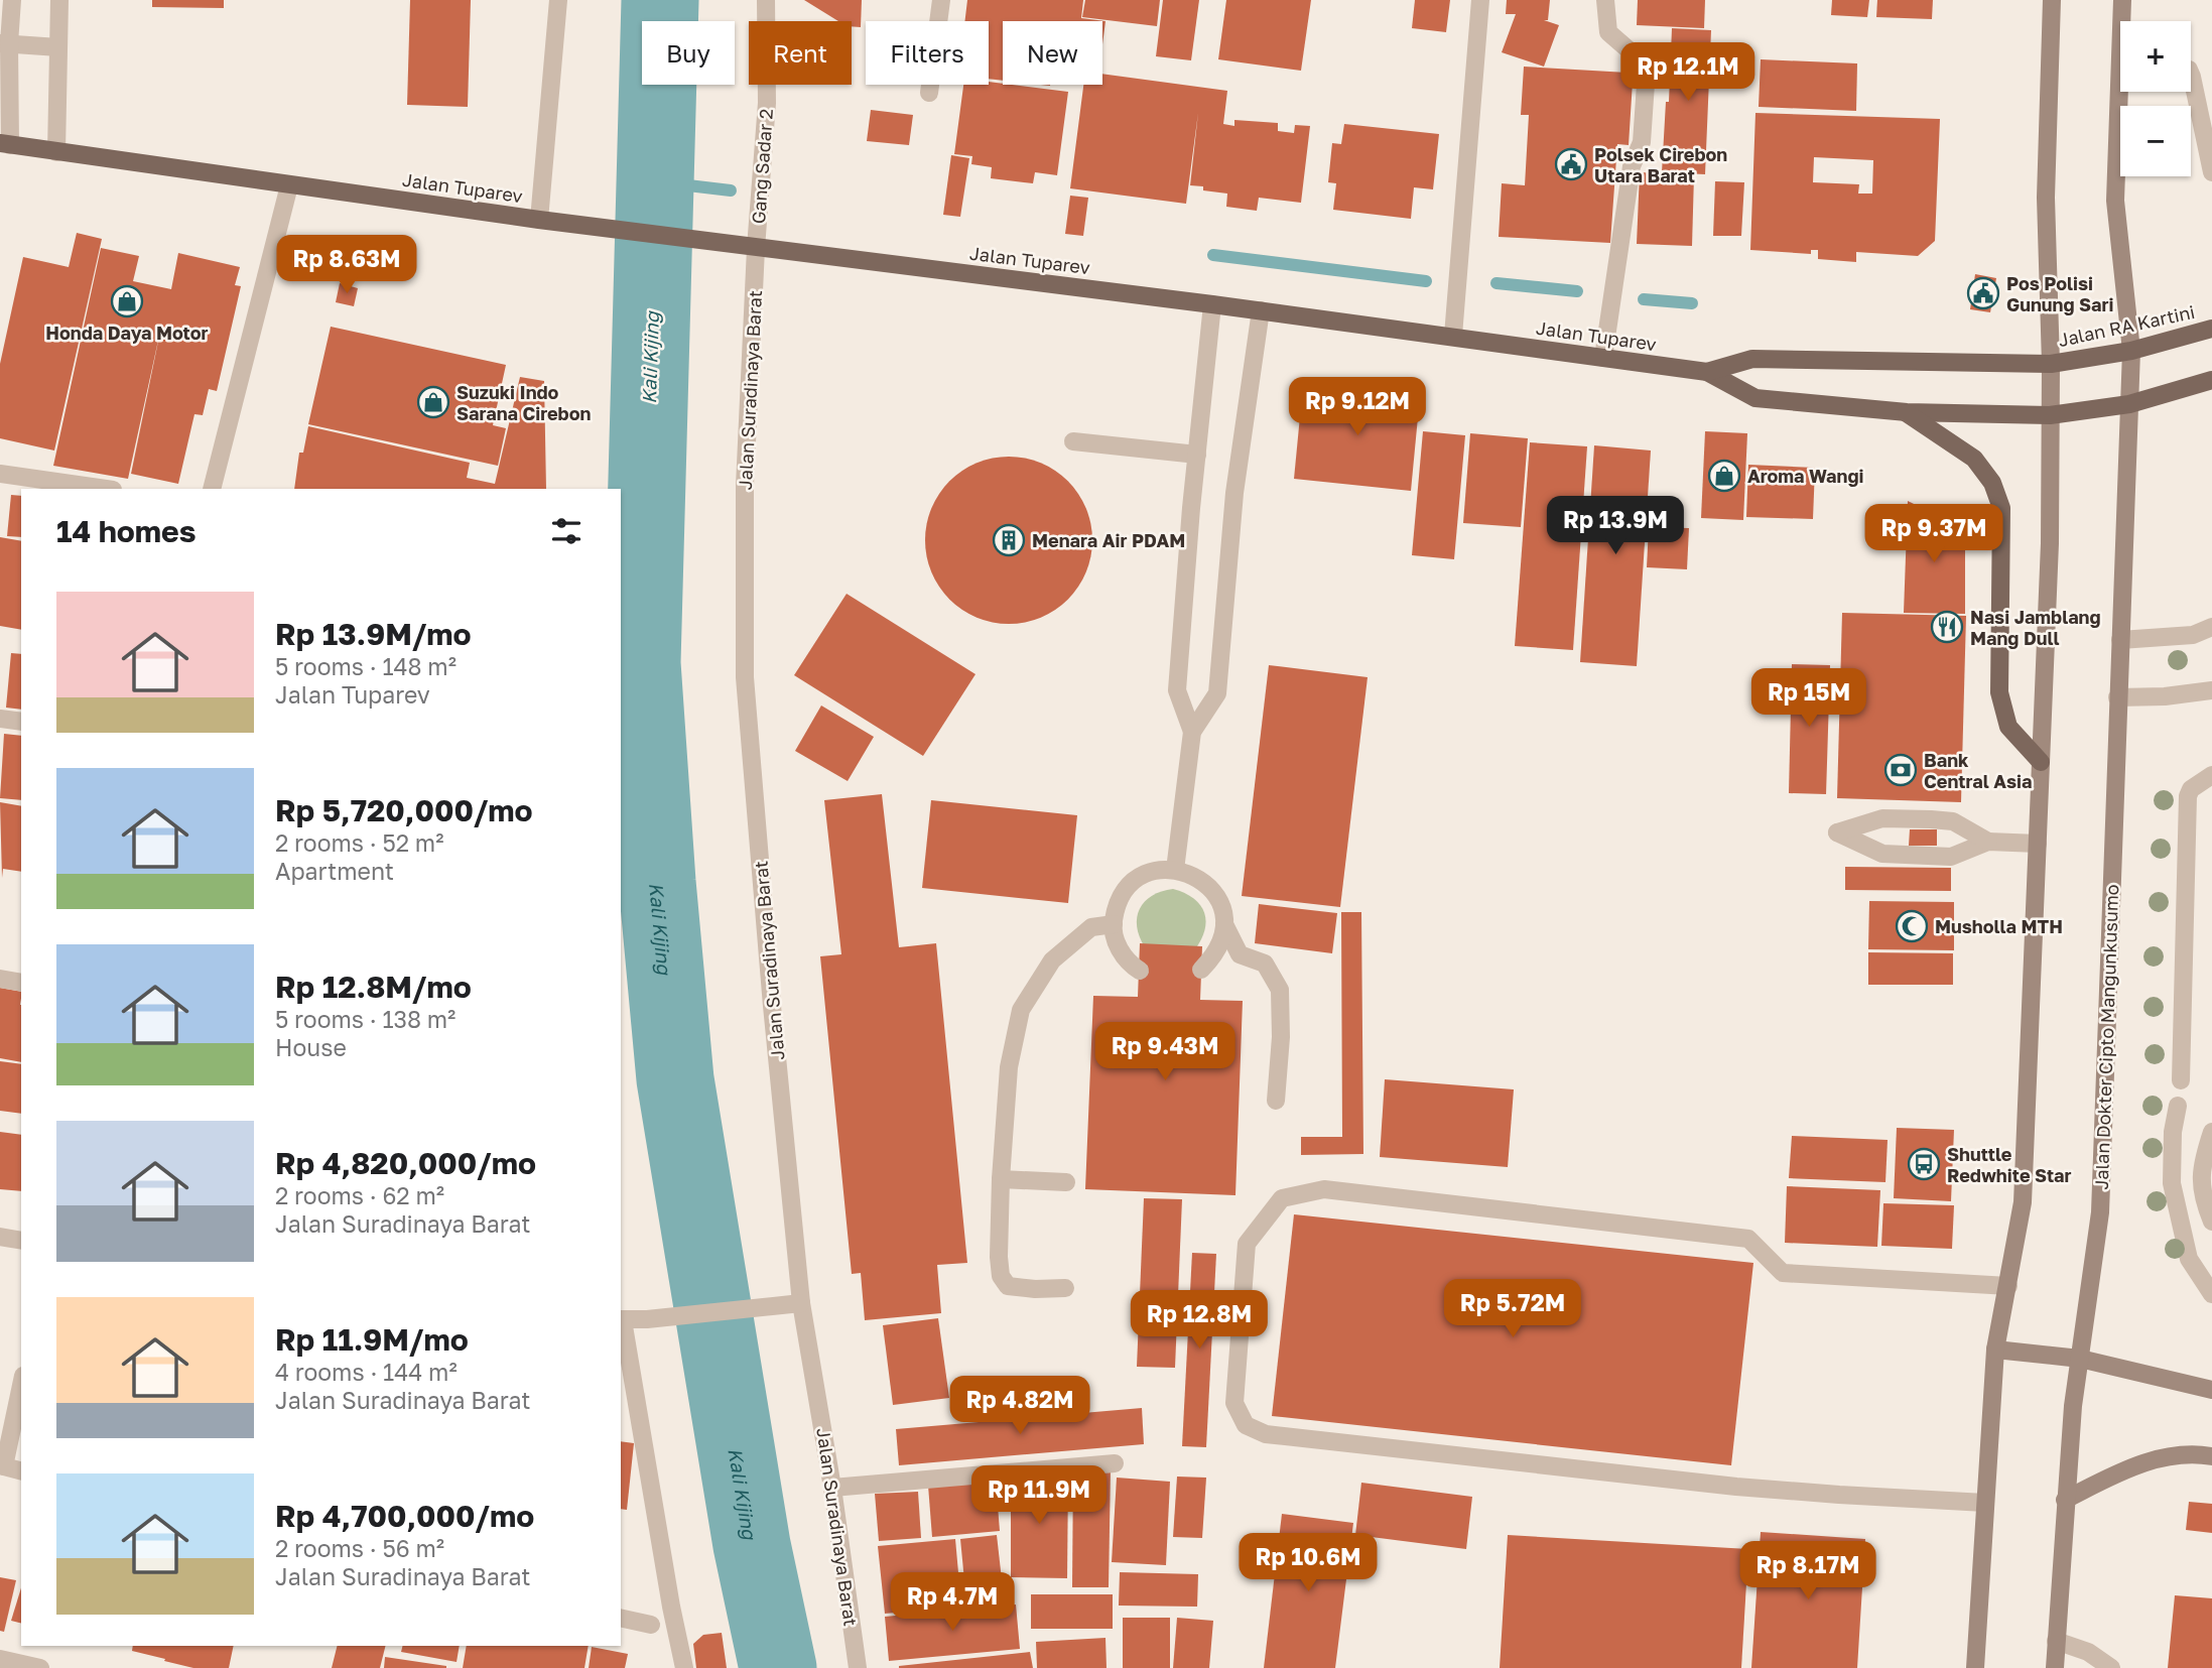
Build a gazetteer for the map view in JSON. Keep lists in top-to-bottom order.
{
  "streets": {
    "main road": ["Jalan Tuparev", "Jalan RA Kartini", "Jalan Dokter Cipto Mangunkusumo"],
    "street": ["Gang Sadar 2", "Jalan Suradinaya Barat"]
  },
  "crossings": [
    ["Gang Sadar 2", "Jalan Tuparev"],
    ["Gang Sadar 2", "Jalan Suradinaya Barat"],
    ["Jalan Tuparev", "Jalan RA Kartini"],
    ["Jalan Tuparev", "Jalan Suradinaya Barat"],
    ["Jalan RA Kartini", "Jalan Dokter Cipto Mangunkusumo"]
  ],
  "water": ["Kali Kijing"],
  "places": {
    "public building": ["Polsek Cirebon Utara Barat", "Pos Polisi Gunung Sari"],
    "shop": ["Honda Daya Motor", "Suzuki Indo Sarana Cirebon", "Aroma Wangi"],
    "building": ["Menara Air PDAM"],
    "restaurant": ["Nasi Jamblang Mang Dull"],
    "bank": ["Bank Central Asia"],
    "mosque": ["Musholla MTH"],
    "bus stop": ["Shuttle Redwhite Star"]
  },
  "page": {
    "map_buttons": ["+", "−"],
    "chip": [
      "Buy",
      "Rent",
      "Filters",
      "New"
    ],
    "price": [
      "Rp 12.1M",
      "Rp 8.63M",
      "Rp 9.12M",
      "Rp 13.9M",
      "Rp 9.37M",
      "Rp 15M",
      "Rp 9.43M",
      "Rp 5.72M",
      "Rp 12.8M",
      "Rp 4.82M",
      "Rp 11.9M",
      "Rp 10.6M",
      "Rp 8.17M",
      "Rp 4.7M"
    ],
    "heading": "14 homes",
    "list": [
      {
        "name": "Rp 13.9M/mo",
        "note": "5 rooms · 148 m² · Jalan Tuparev"
      },
      {
        "name": "Rp 5,720,000/mo",
        "note": "2 rooms · 52 m² · Apartment"
      },
      {
        "name": "Rp 12.8M/mo",
        "note": "5 rooms · 138 m² · House"
      },
      {
        "name": "Rp 4,820,000/mo",
        "note": "2 rooms · 62 m² · Jalan Suradinaya Barat"
      },
      {
        "name": "Rp 11.9M/mo",
        "note": "4 rooms · 144 m² · Jalan Suradinaya Barat"
      },
      {
        "name": "Rp 4,700,000/mo",
        "note": "2 rooms · 56 m² · Jalan Suradinaya Barat"
      }
    ]
  }
}
